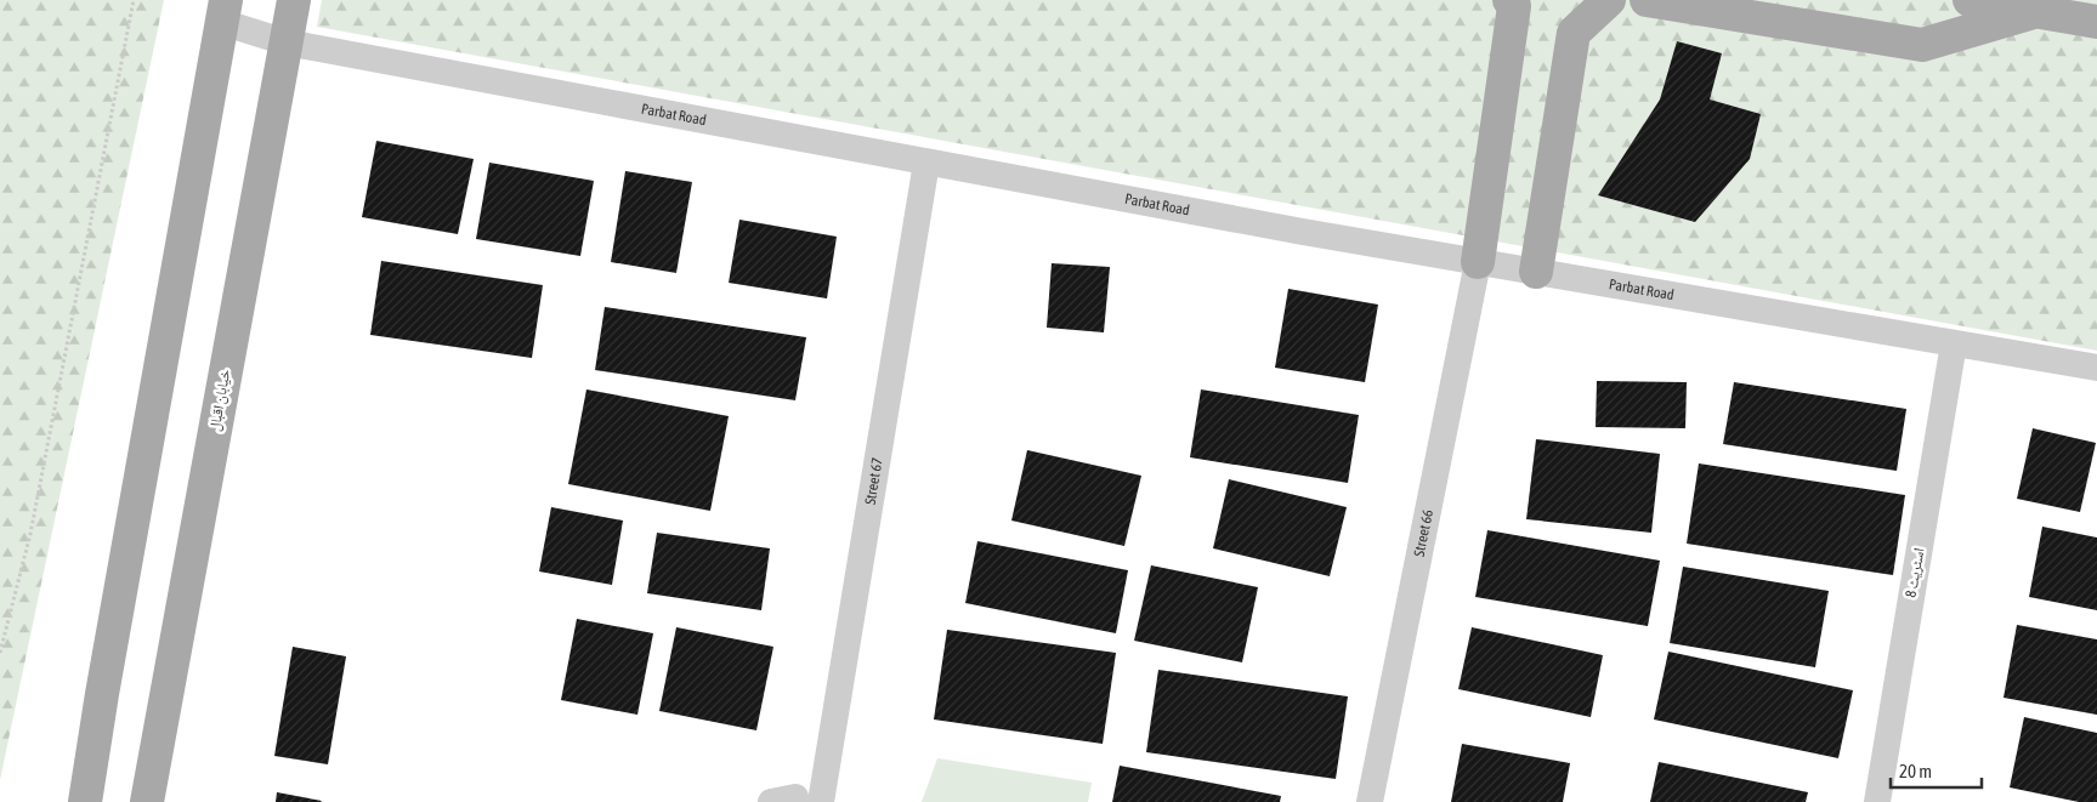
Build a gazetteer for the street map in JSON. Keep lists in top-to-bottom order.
{
  "streets": {
    "main road": ["خیابان اقبال"],
    "street": [
      "Parbat Road",
      "Street 67",
      "Street 66",
      "اسٹریٹ 8"
    ]
  },
  "crossings": [
    ["Parbat Road", "خیابان اقبال"],
    ["Parbat Road", "Street 67"],
    ["Parbat Road", "Street 66"],
    ["Parbat Road", "اسٹریٹ 8"]
  ],
  "scale_bar": "20 m"
}
